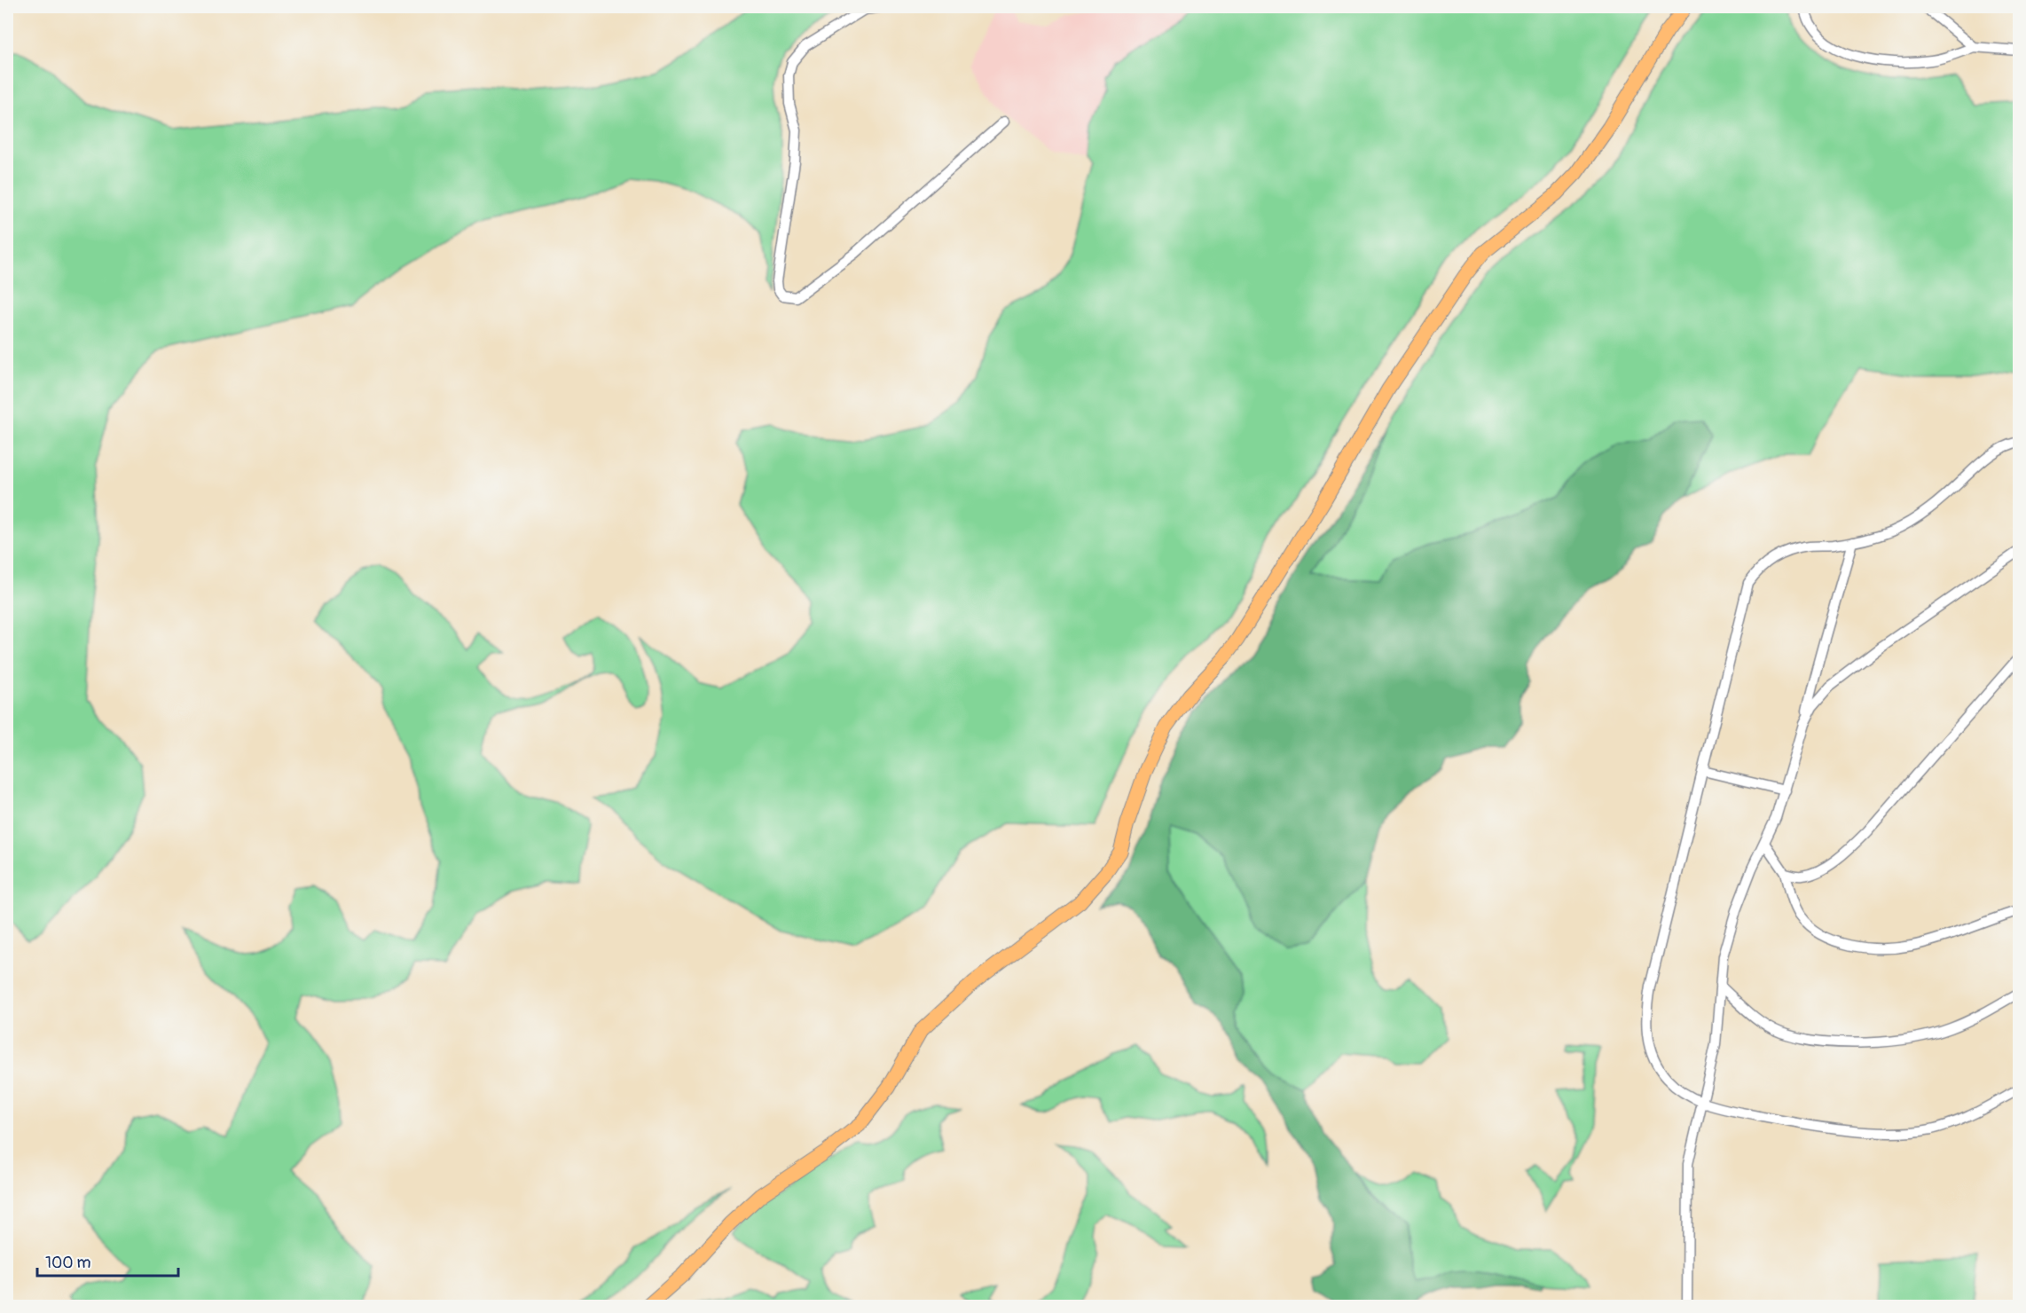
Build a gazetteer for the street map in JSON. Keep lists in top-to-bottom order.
{
  "scale_bar": "100 m"
}
